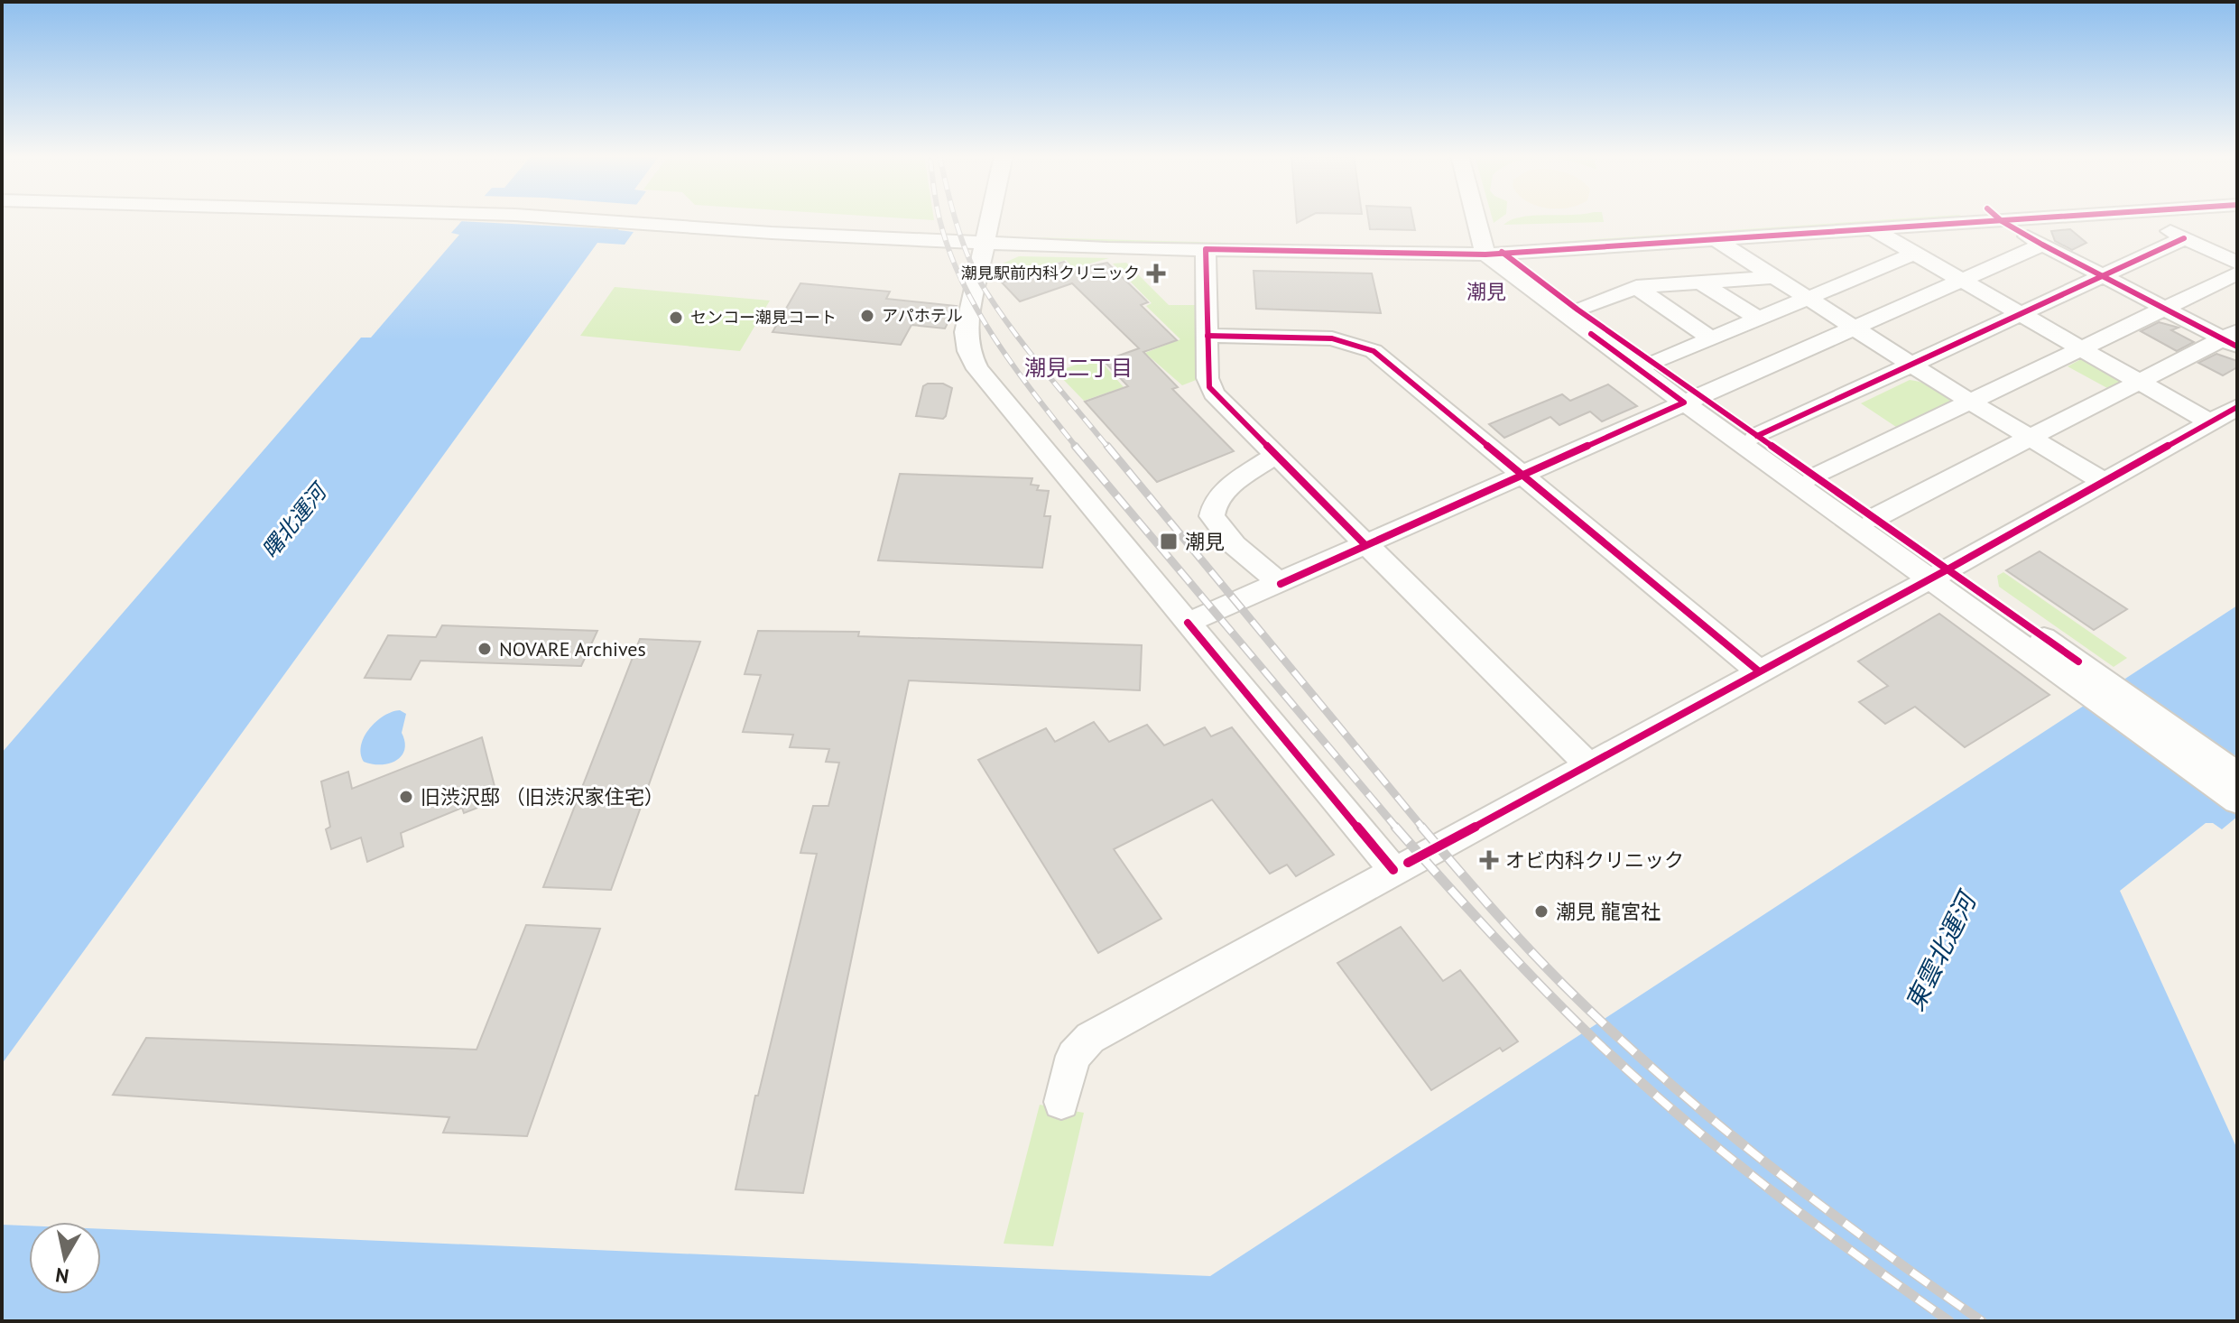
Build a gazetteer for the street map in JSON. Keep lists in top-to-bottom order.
{
  "districts": ["潮見", "潮見二丁目"],
  "water": ["曙北運河", "東雲北運河"],
  "places": {
    "health": ["潮見駅前内科クリニック", "オビ内科クリニック"],
    "other": [
      "アパホテル",
      "センコー潮見コート",
      "NOVARE Archives",
      "旧渋沢邸 （旧渋沢家住宅）",
      "潮見 龍宮社"
    ],
    "transit": ["潮見"]
  },
  "north": "bottom"
}
